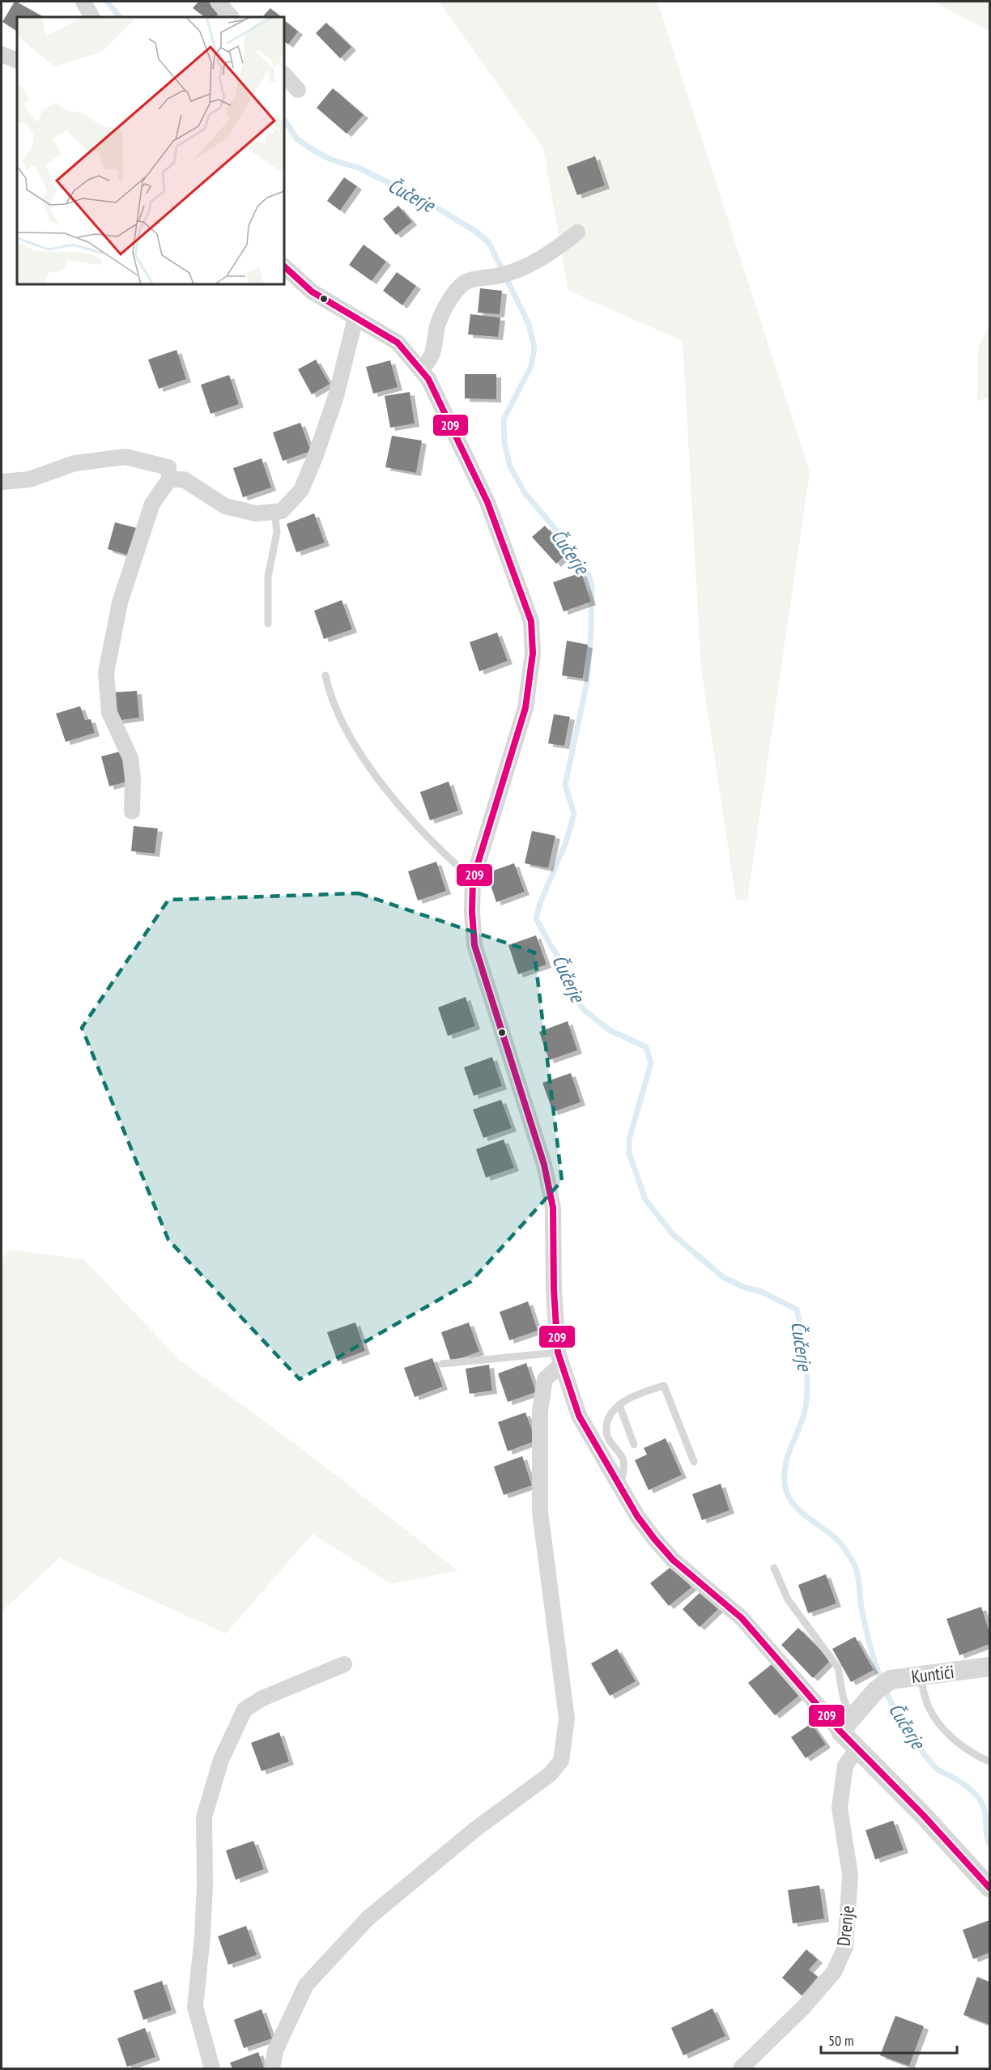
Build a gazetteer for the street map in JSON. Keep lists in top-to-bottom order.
{
  "streets": {
    "street": ["Kuntići", "Drenje"]
  },
  "water": ["Čučerje"],
  "lines": ["transit line 209"],
  "scale_bar": "50 m"
}
